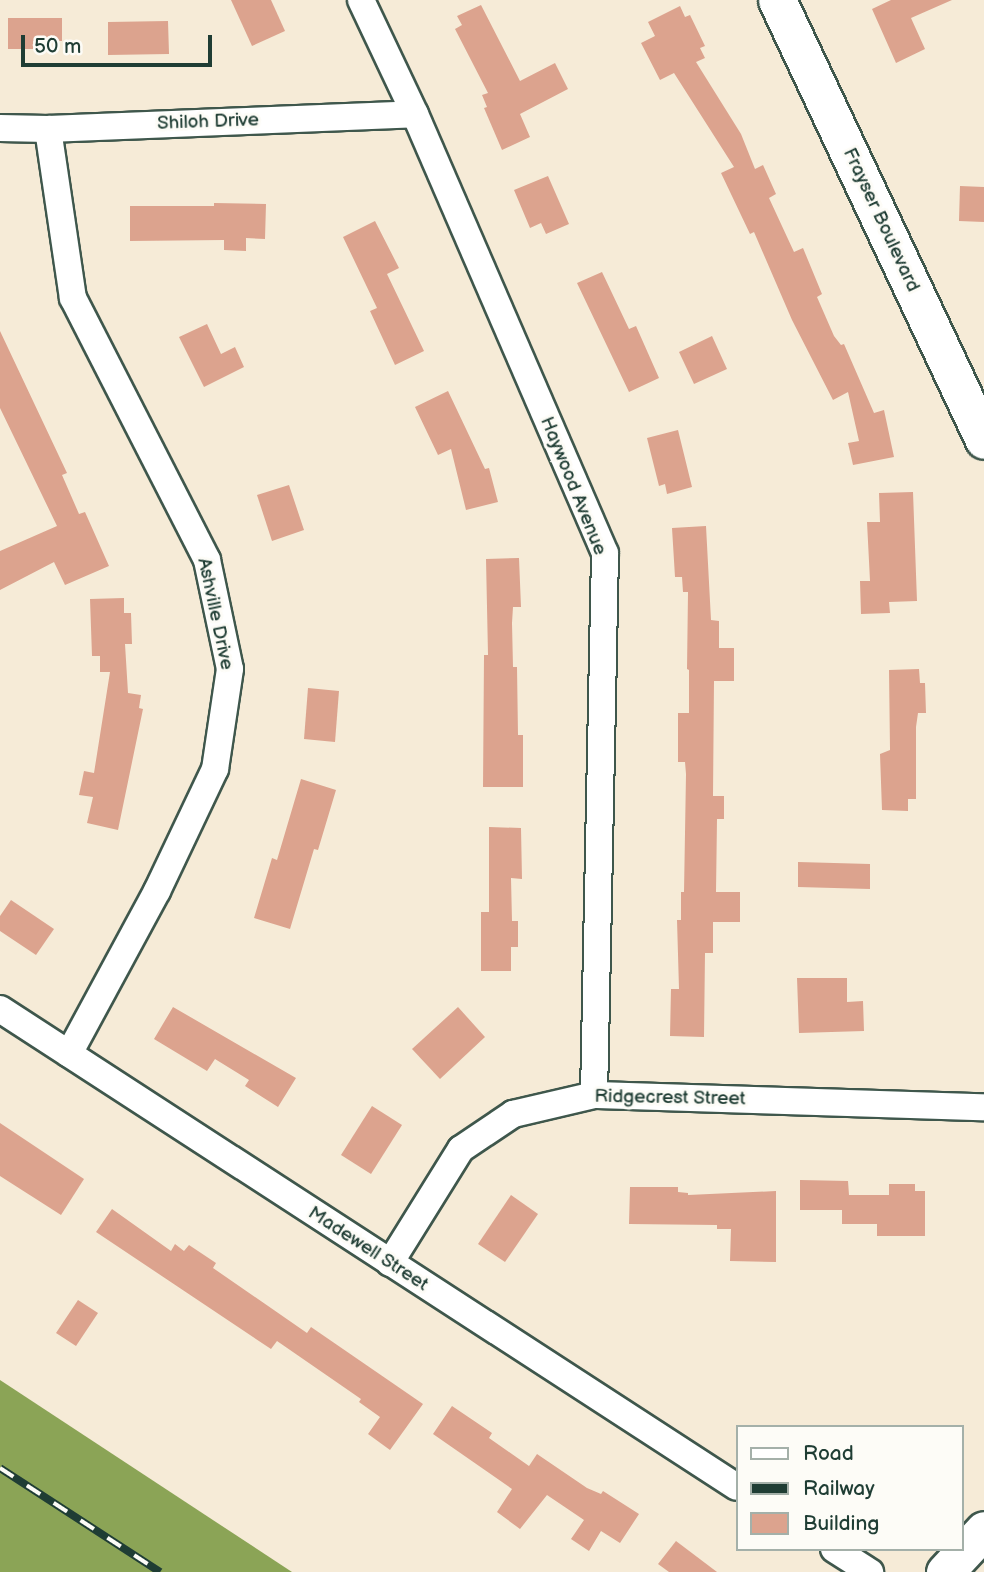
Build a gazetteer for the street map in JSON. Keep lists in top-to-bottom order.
{
  "streets": {
    "main road": ["Frayser Boulevard"],
    "street": [
      "Shiloh Drive",
      "Haywood Avenue",
      "Ashville Drive",
      "Ridgecrest Street",
      "Madewell Street"
    ]
  },
  "crossings": [
    ["Shiloh Drive", "Haywood Avenue"],
    ["Shiloh Drive", "Ashville Drive"],
    ["Haywood Avenue", "Ridgecrest Street"],
    ["Ashville Drive", "Madewell Street"],
    ["Ridgecrest Street", "Madewell Street"]
  ],
  "legend": ["Road", "Railway", "Building"],
  "scale_bar": "50 m"
}
